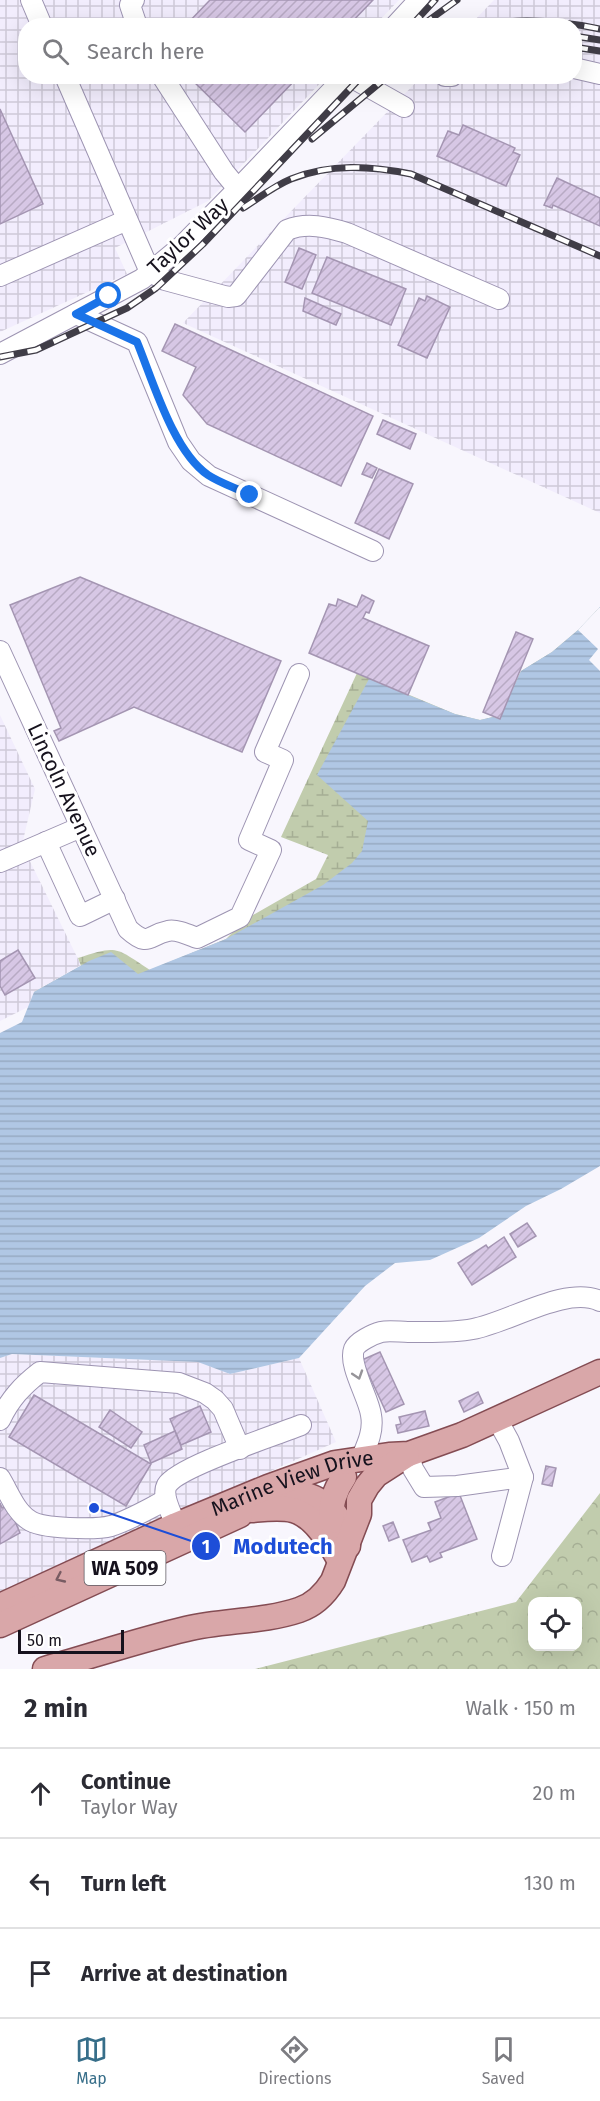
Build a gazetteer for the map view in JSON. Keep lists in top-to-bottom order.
{
  "streets": {
    "main road": ["Marine View Drive", "WA 509"],
    "street": ["Taylor Way", "Lincoln Avenue"]
  },
  "places": ["Modutech"],
  "scale_bar": "50 m",
  "page": {
    "search": "Search here",
    "scale": "50 m",
    "heading": ["2 min", "Walk · 150 m"],
    "list": [
      ["Continue", "Taylor Way", "20 m"],
      ["Turn left", "130 m"],
      "Arrive at destination"
    ],
    "nav": ["Map", "Directions", "Saved"]
  }
}
